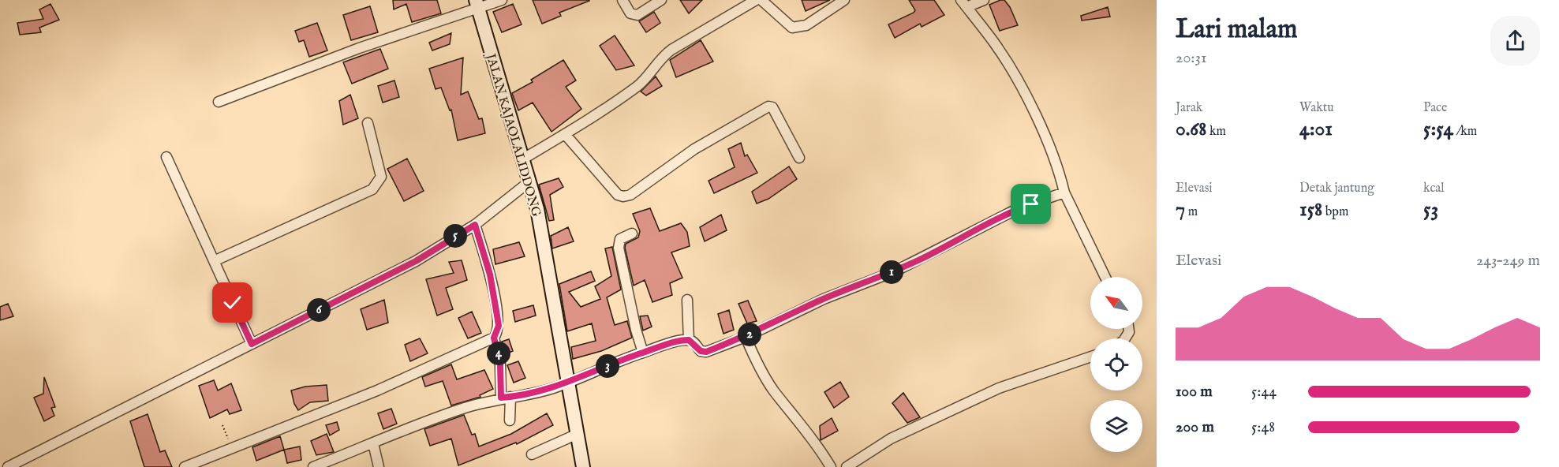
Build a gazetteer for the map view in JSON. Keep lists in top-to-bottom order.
{
  "streets": {
    "street": ["JALAN KAJAOLALIDDONG"]
  },
  "north": "top left",
  "page": {
    "heading": ["Lari malam", "20:31"],
    "stats": [
      ["Jarak", "0.68 km"],
      ["Waktu", "4:01"],
      ["Pace", "5:54 /km"],
      ["Elevasi", "7 m"],
      ["Detak jantung", "158 bpm"],
      ["kcal", "53"]
    ],
    "pins": [
      "5",
      "1",
      "6",
      "2",
      "4",
      "3"
    ],
    "chart": ["Elevasi", "243–249 m"],
    "list": [
      {
        "name": "100 m",
        "note": "5:44"
      },
      {
        "name": "200 m",
        "note": "5:48"
      }
    ]
  }
}
